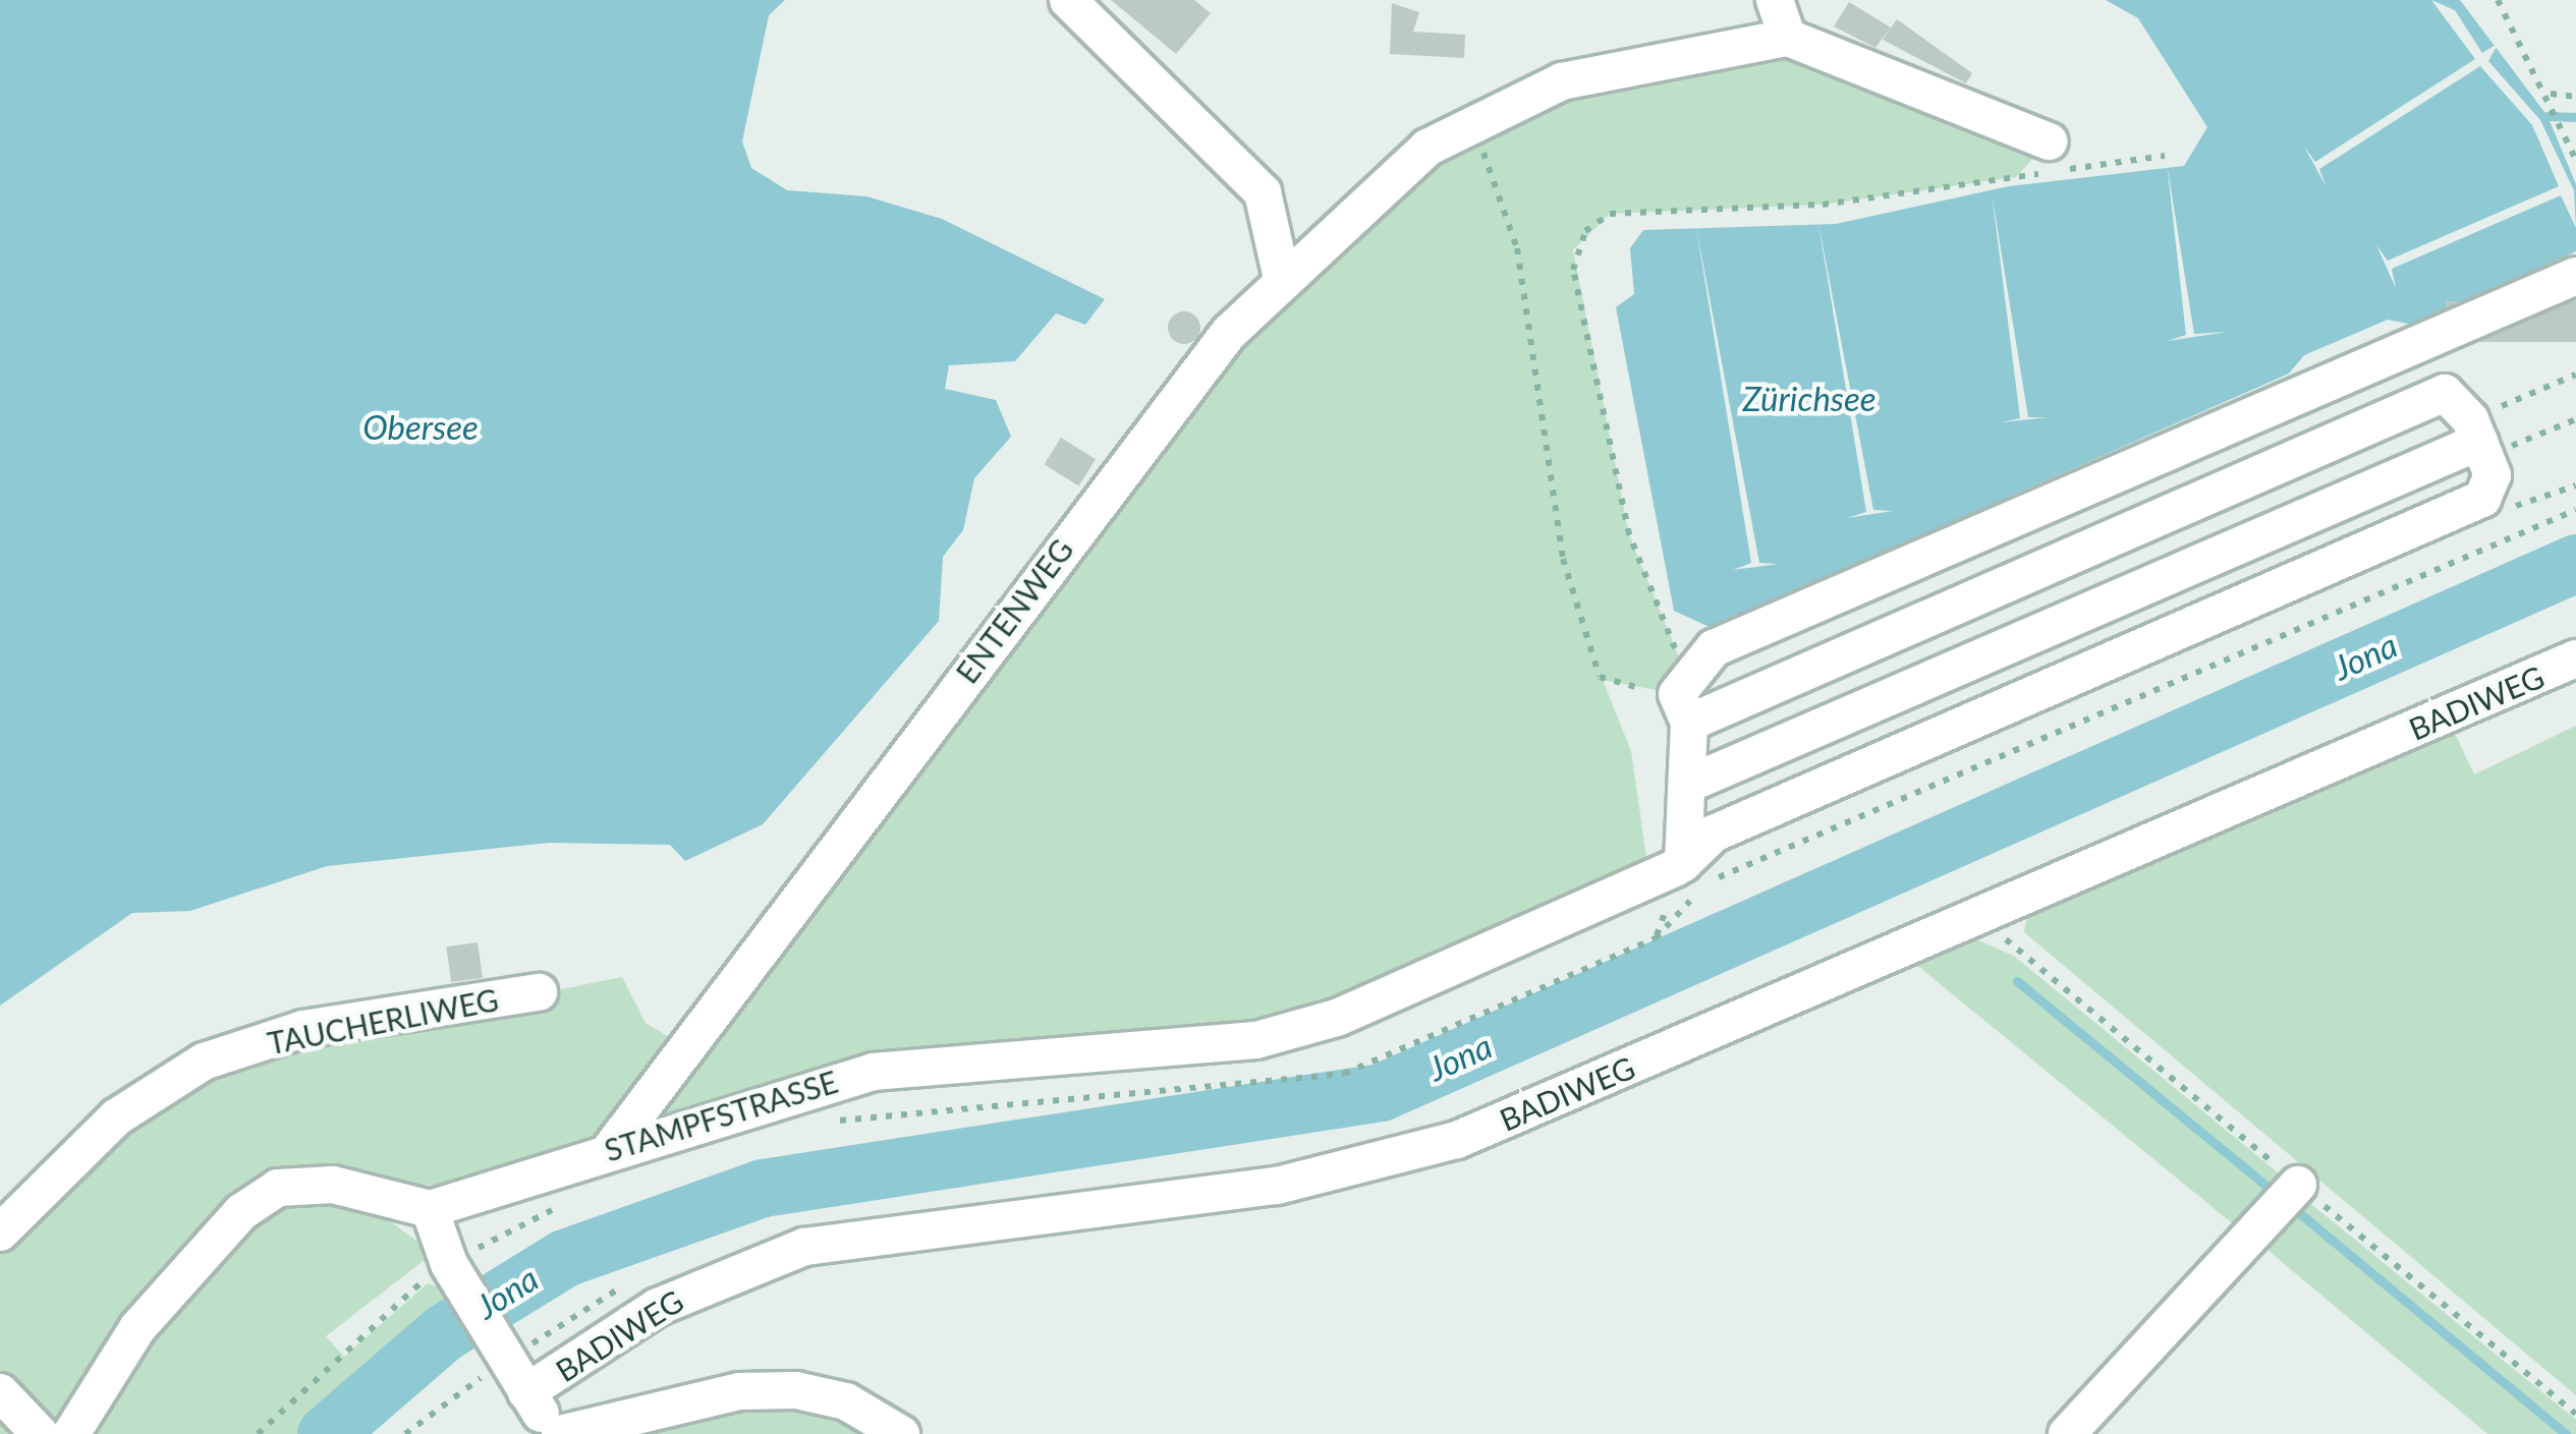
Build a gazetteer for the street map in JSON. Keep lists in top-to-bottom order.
{
  "streets": {
    "street": [
      "ENTENWEG",
      "BADIWEG",
      "TAUCHERLIWEG",
      "STAMPFSTRASSE"
    ]
  },
  "crossings": [
    ["ENTENWEG", "STAMPFSTRASSE"]
  ],
  "water": ["Zürichsee", "Obersee", "Jona"]
}
